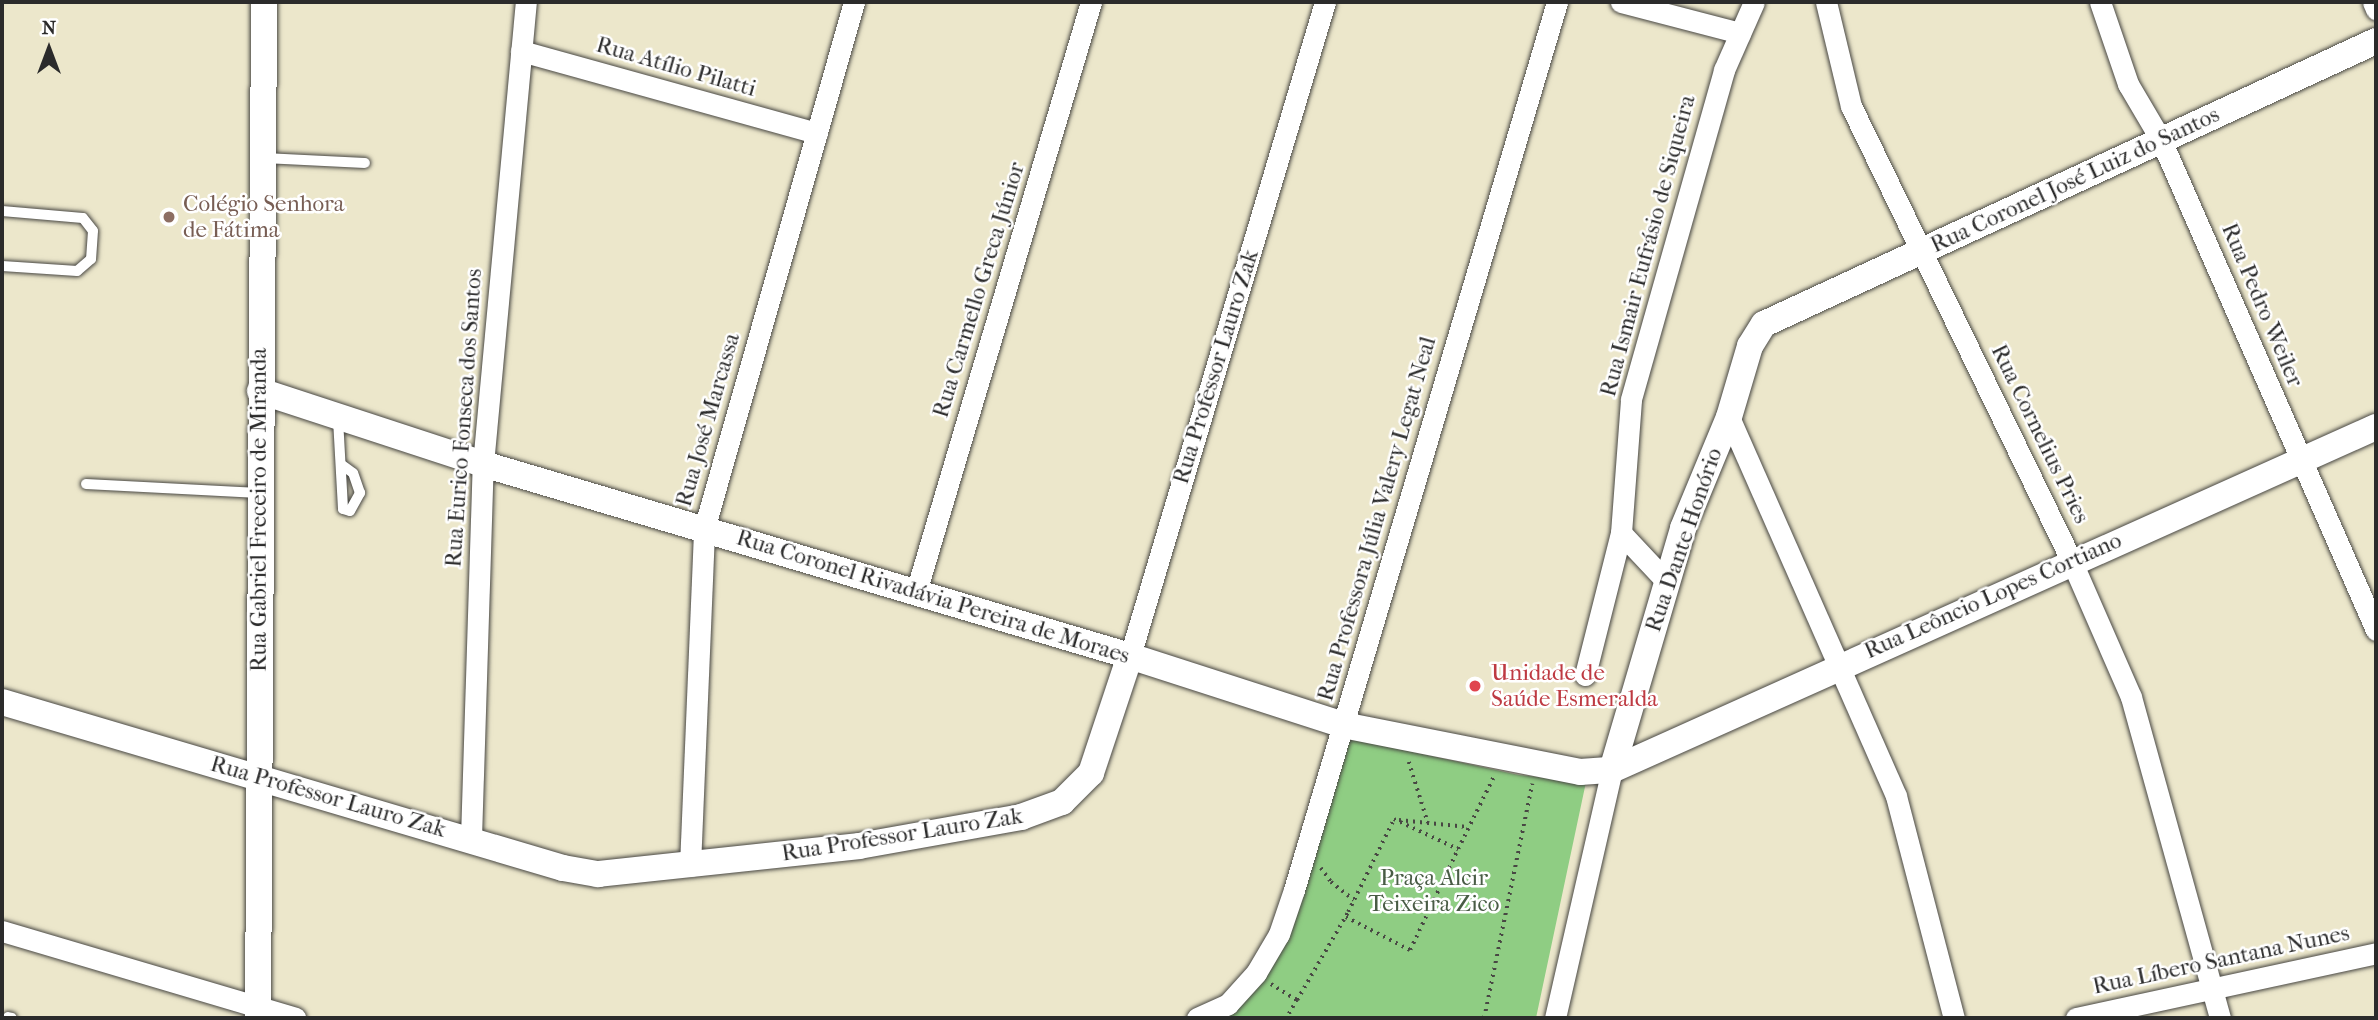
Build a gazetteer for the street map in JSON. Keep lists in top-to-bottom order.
{
  "streets": {
    "street": [
      "Rua Atílio Pilatti",
      "Rua Coronel José Luiz do Santos",
      "Rua Ismair Eufrásio de Siqueira",
      "Rua Carmello Greca Júnior",
      "Rua Pedro Weiler",
      "Rua Professor Lauro Zak",
      "Rua Eurico Fonseca dos Santos",
      "Rua José Marcassa",
      "Rua Cornelius Pries",
      "Rua Gabriel Freceiro de Miranda",
      "Rua Professora Júlia Valery Legat Neal",
      "Rua Dante Honório",
      "Rua Leôncio Lopes Cortiano",
      "Rua Coronel Rivadávia Pereira de Moraes",
      "Rua Líbero Santana Nunes"
    ]
  },
  "crossings": [
    ["Rua Atílio Pilatti", "Rua Eurico Fonseca dos Santos"],
    ["Rua Atílio Pilatti", "Rua José Marcassa"],
    ["Rua Coronel José Luiz do Santos", "Rua Pedro Weiler"],
    ["Rua Coronel José Luiz do Santos", "Rua Cornelius Pries"],
    ["Rua Coronel José Luiz do Santos", "Rua Dante Honório"],
    ["Rua Carmello Greca Júnior", "Rua Coronel Rivadávia Pereira de Moraes"],
    ["Rua Pedro Weiler", "Rua Leôncio Lopes Cortiano"],
    ["Rua Professor Lauro Zak", "Rua Eurico Fonseca dos Santos"],
    ["Rua Professor Lauro Zak", "Rua José Marcassa"],
    ["Rua Professor Lauro Zak", "Rua Gabriel Freceiro de Miranda"],
    ["Rua Professor Lauro Zak", "Rua Coronel Rivadávia Pereira de Moraes"],
    ["Rua Eurico Fonseca dos Santos", "Rua Coronel Rivadávia Pereira de Moraes"],
    ["Rua José Marcassa", "Rua Coronel Rivadávia Pereira de Moraes"],
    ["Rua Cornelius Pries", "Rua Leôncio Lopes Cortiano"],
    ["Rua Cornelius Pries", "Rua Líbero Santana Nunes"],
    ["Rua Gabriel Freceiro de Miranda", "Rua Coronel Rivadávia Pereira de Moraes"],
    ["Rua Professora Júlia Valery Legat Neal", "Rua Coronel Rivadávia Pereira de Moraes"],
    ["Rua Dante Honório", "Rua Leôncio Lopes Cortiano"],
    ["Rua Dante Honório", "Rua Coronel Rivadávia Pereira de Moraes"],
    ["Rua Leôncio Lopes Cortiano", "Rua Coronel Rivadávia Pereira de Moraes"]
  ],
  "parks": ["Praça Alcir Teixeira Zico"],
  "places": ["Colégio Senhora de Fátima", "Unidade de Saúde Esmeralda"],
  "north": "top"
}
